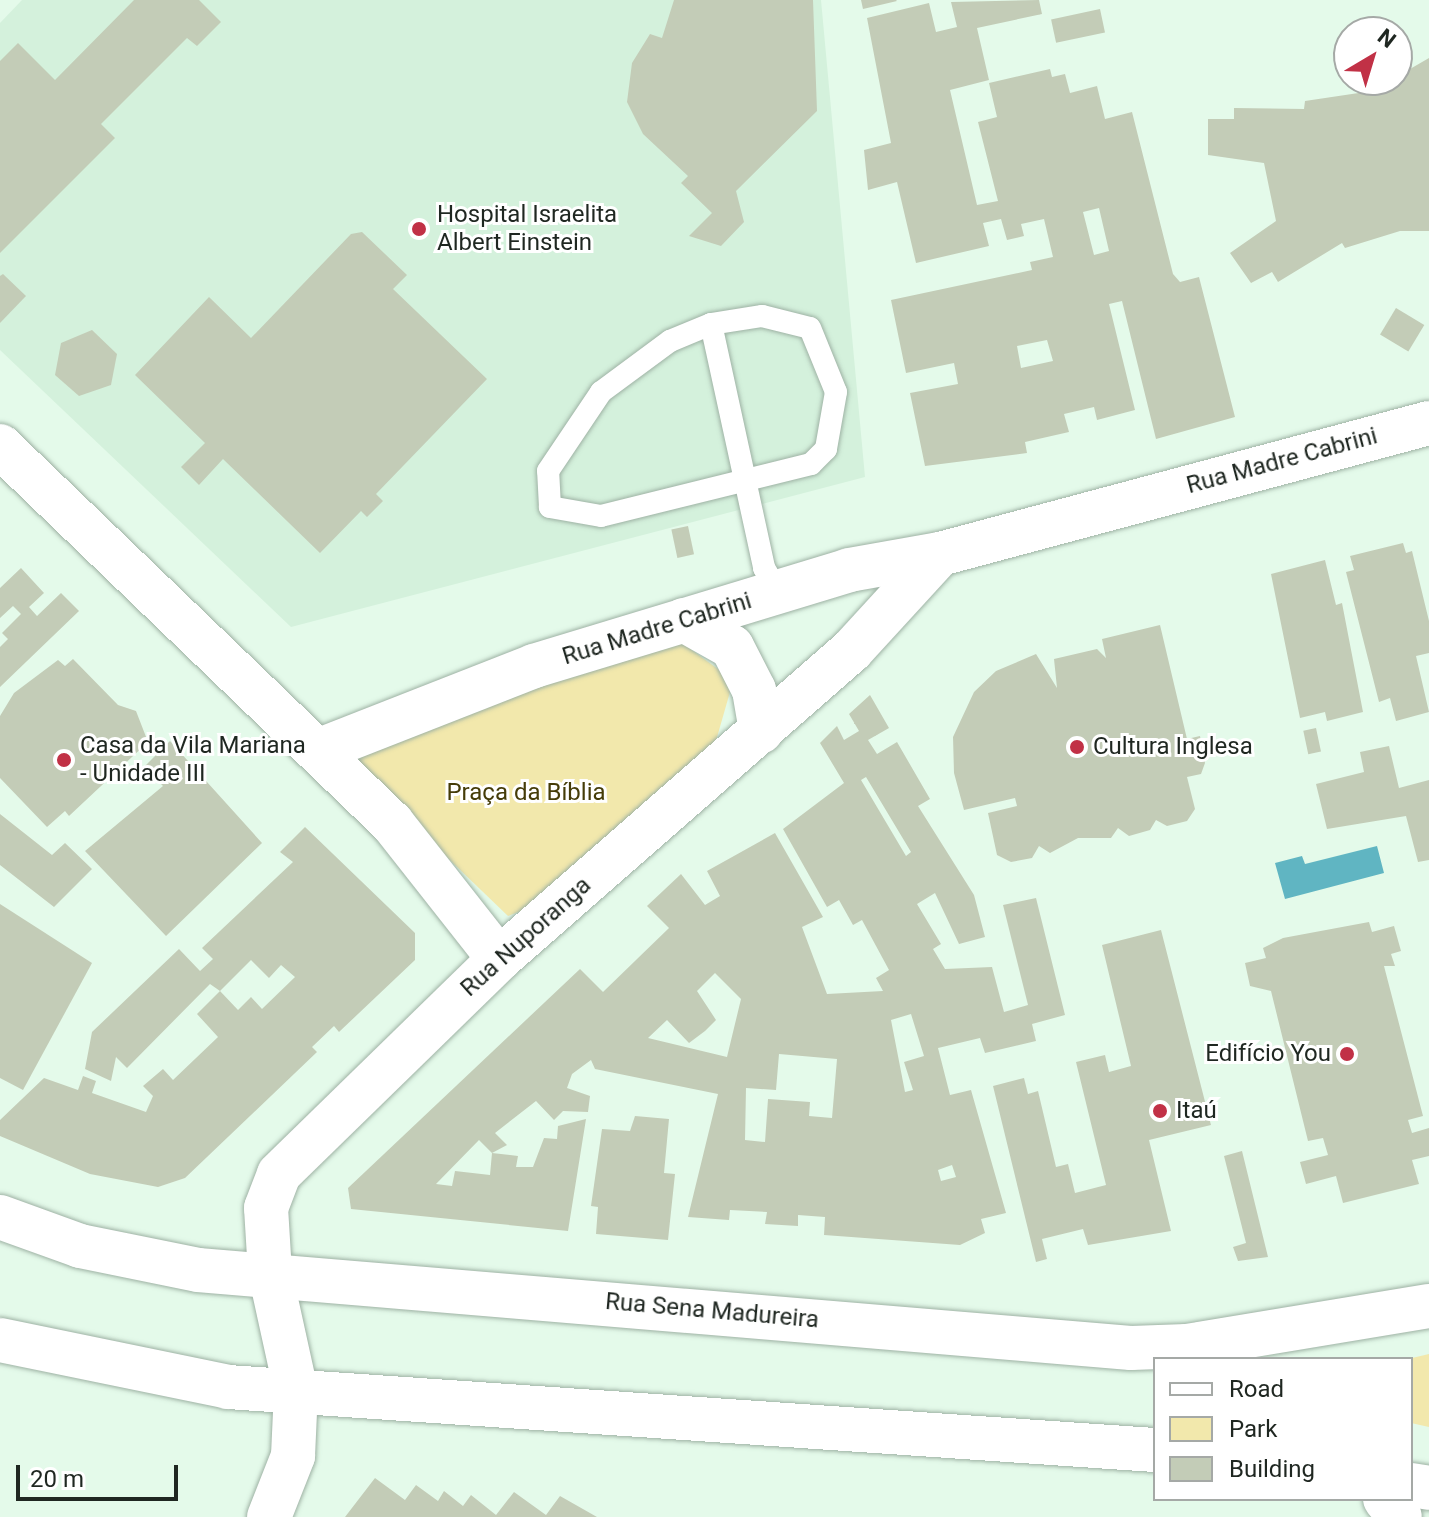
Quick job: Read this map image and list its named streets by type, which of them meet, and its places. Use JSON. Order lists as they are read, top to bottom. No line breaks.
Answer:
{"streets":{"street":["Rua Madre Cabrini","Rua Nuporanga","Rua Sena Madureira"]},"crossings":[["Rua Madre Cabrini","Rua Nuporanga"],["Rua Nuporanga","Rua Sena Madureira"]],"parks":["Praça da Bíblia"],"places":["Hospital Israelita Albert Einstein","Cultura Inglesa","Casa da Vila Mariana - Unidade III","Edifício You","Itaú"],"legend":["Road","Park","Building"],"scale_bar":"20 m","north":"top right"}
